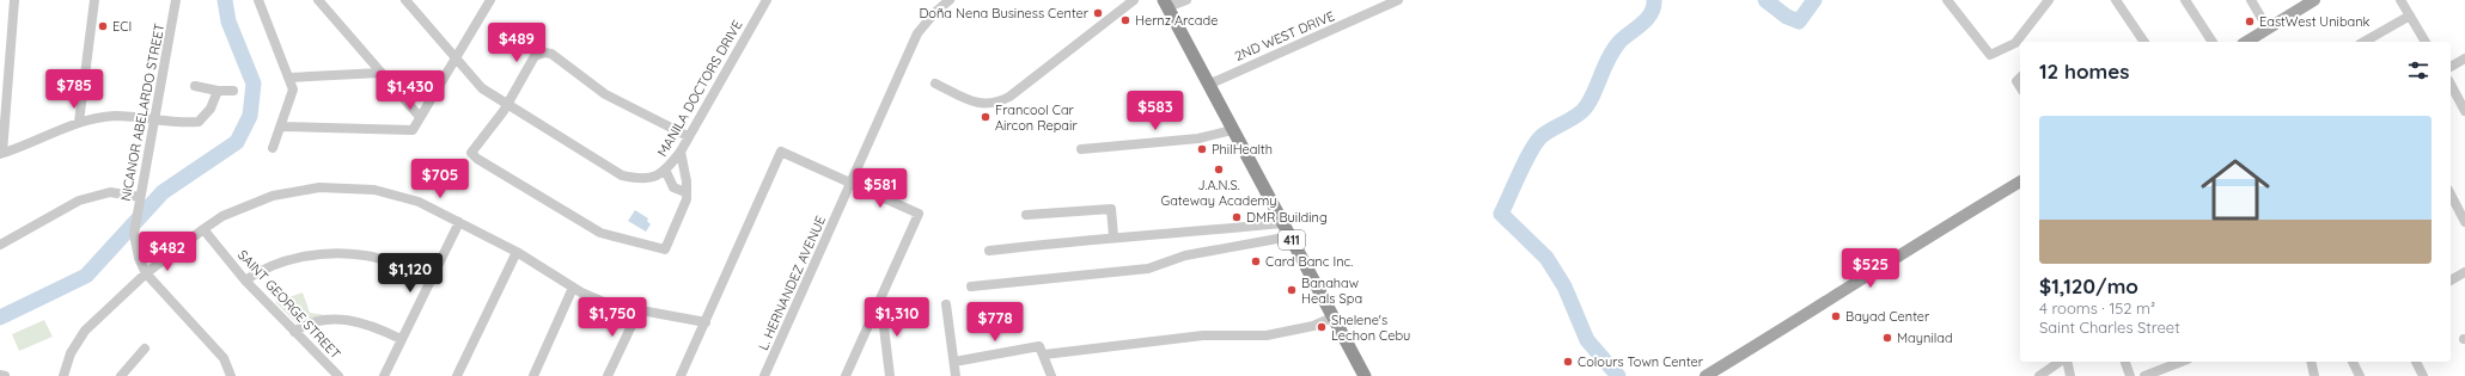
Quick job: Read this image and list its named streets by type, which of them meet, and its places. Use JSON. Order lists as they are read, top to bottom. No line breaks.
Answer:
{"streets":{"highway":["411"],"street":["2ND WEST DRIVE","MANILA DOCTORS DRIVE","NICANOR ABELARDO STREET","L. HERNANDEZ AVENUE","SAINT GEORGE STREET"]},"crossings":[["2ND WEST DRIVE","411"]],"places":["Doña Nena Business Center","Hernz Arcade","EastWest Unibank","ECI","Francool Car Aircon Repair","PhilHealth","J.A.N.S. Gateway Academy","DMR Building","Card Banc Inc.","Banahaw Heals Spa","Bayad Center","Shelene's Lechon Cebu","Maynilad","Colours Town Center"],"page":{"price":["$489","$785","$1,430","$583","$705","$581","$482","$525","$1,120","$1,750","$1,310","$778"],"heading":"12 homes","list":[{"name":"$1,120/mo","note":"4 rooms · 152 m² · Saint Charles Street"}]}}
